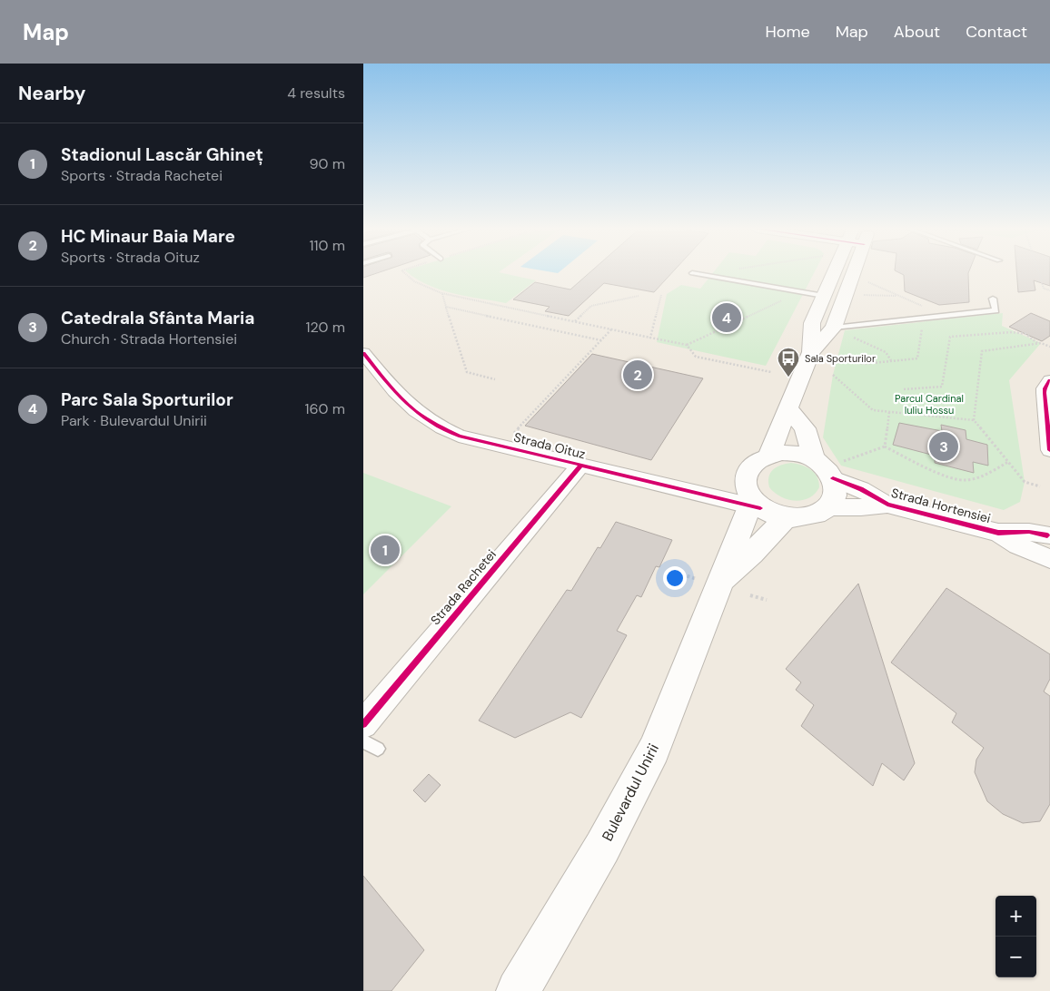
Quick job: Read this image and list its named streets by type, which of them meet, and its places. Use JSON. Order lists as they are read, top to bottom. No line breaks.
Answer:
{"streets":{"main road":["Bulevardul Unirii"],"street":["Strada Oituz","Strada Hortensiei","Strada Rachetei"]},"crossings":[["Strada Oituz","Strada Hortensiei"],["Strada Oituz","Strada Rachetei"],["Strada Oituz","Bulevardul Unirii"],["Strada Hortensiei","Bulevardul Unirii"]],"parks":["Parcul Cardinal Iuliu Hossu"],"places":{"bus stop":["Sala Sporturilor"]},"page":{"header":"Map","nav":["Home","Map","About","Contact"],"heading":["Nearby","4 results"],"list":[{"mark":"1","name":"Stadionul Lascăr Ghineț","note":"Sports · Strada Rachetei","value":"90 m"},{"mark":"2","name":"HC Minaur Baia Mare","note":"Sports · Strada Oituz","value":"110 m"},{"mark":"3","name":"Catedrala Sfânta Maria","note":"Church · Strada Hortensiei","value":"120 m"},{"mark":"4","name":"Parc Sala Sporturilor","note":"Park · Bulevardul Unirii","value":"160 m"}],"pins":["4","2","3","1"],"map_buttons":["+","−"]}}
